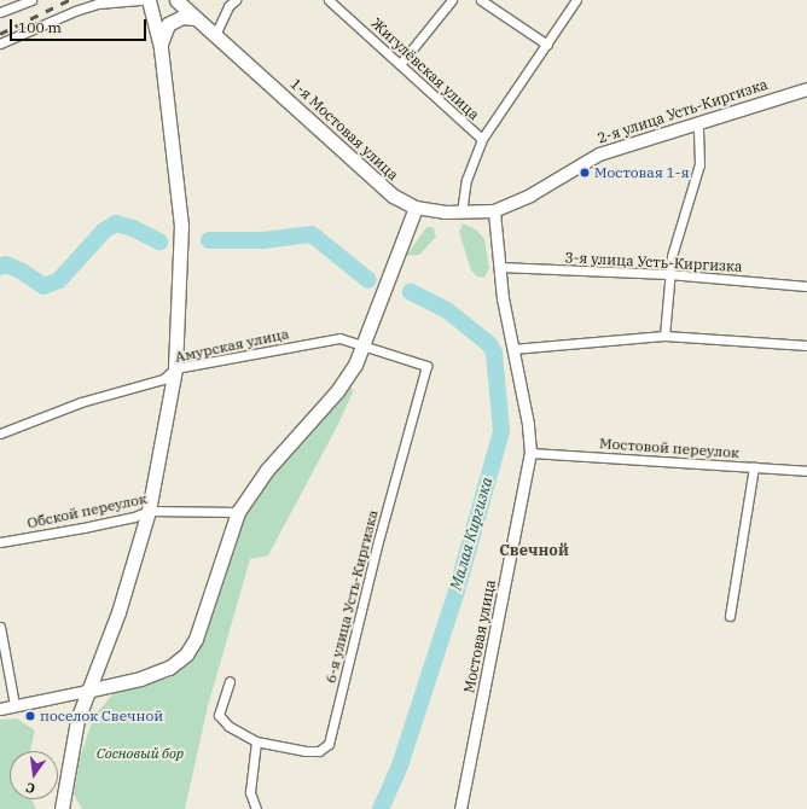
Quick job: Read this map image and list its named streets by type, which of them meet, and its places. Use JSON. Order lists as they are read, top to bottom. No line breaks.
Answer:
{"streets":{"main road":["2-я улица Усть-Киргизка","1-я Мостовая улица"],"street":["Жигулёвская улица","3-я улица Усть-Киргизка","Амурская улица","Мостовой переулок","Обской переулок","6-я улица Усть-Киргизка","Мостовая улица"]},"crossings":[["2-я улица Усть-Киргизка","1-я Мостовая улица"],["2-я улица Усть-Киргизка","Мостовая улица"],["1-я Мостовая улица","Мостовая улица"],["3-я улица Усть-Киргизка","Мостовая улица"],["Амурская улица","6-я улица Усть-Киргизка"],["Мостовой переулок","Мостовая улица"]],"districts":["Свечной"],"water":["Малая Киргизка"],"parks":["Сосновый бор"],"places":["Мостовая 1-я","поселок Свечной"],"scale_bar":"100 m","north":"bottom"}
